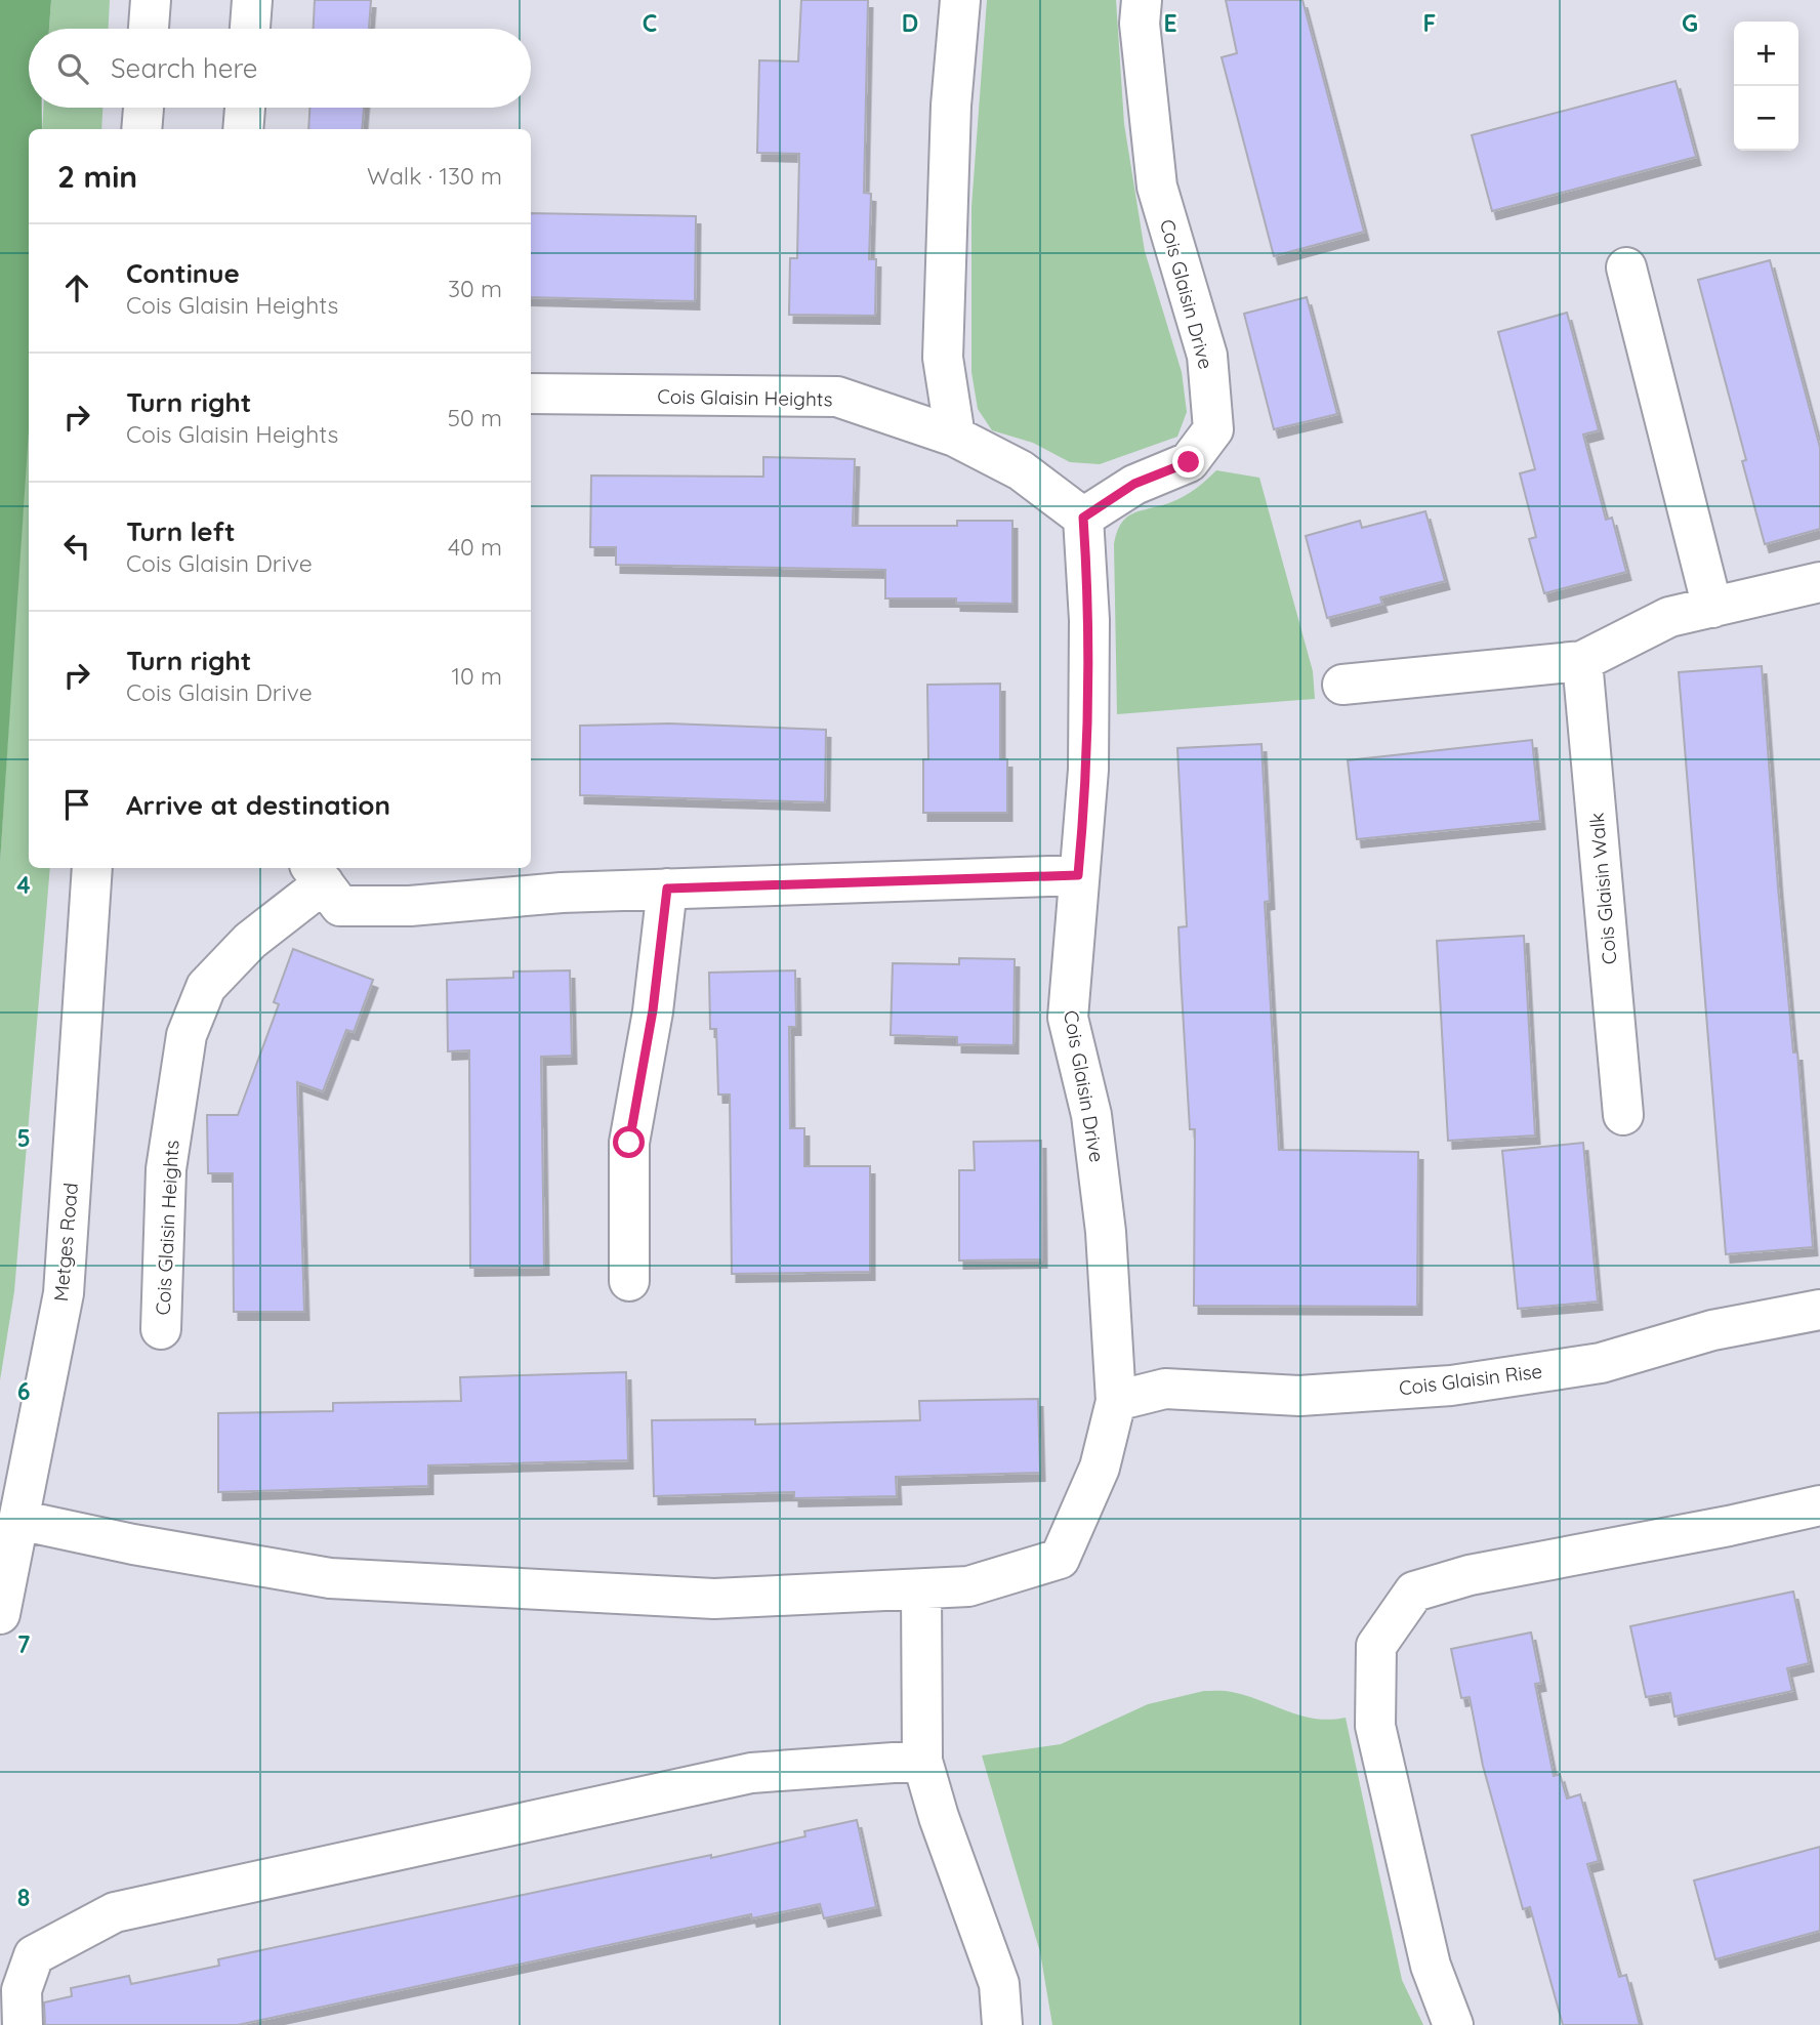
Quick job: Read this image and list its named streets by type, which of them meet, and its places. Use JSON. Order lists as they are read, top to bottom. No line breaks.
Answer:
{"streets":{"street":["Cois Glaisin Drive","Cois Glaisin Heights","Cois Glaisin Walk","Metges Road","Cois Glaisin Rise"]},"crossings":[["Cois Glaisin Drive","Cois Glaisin Heights"],["Cois Glaisin Drive","Cois Glaisin Rise"]],"page":{"map_buttons":["+","−"],"search":"Search here","heading":["2 min","Walk · 130 m"],"list":[["Continue","Cois Glaisin Heights","30 m"],["Turn right","Cois Glaisin Heights","50 m"],["Turn left","Cois Glaisin Drive","40 m"],["Turn right","Cois Glaisin Drive","10 m"],"Arrive at destination"]},"grid":{"columns":["C","D","E","F","G"],"rows":["4","5","6","7","8"]}}
